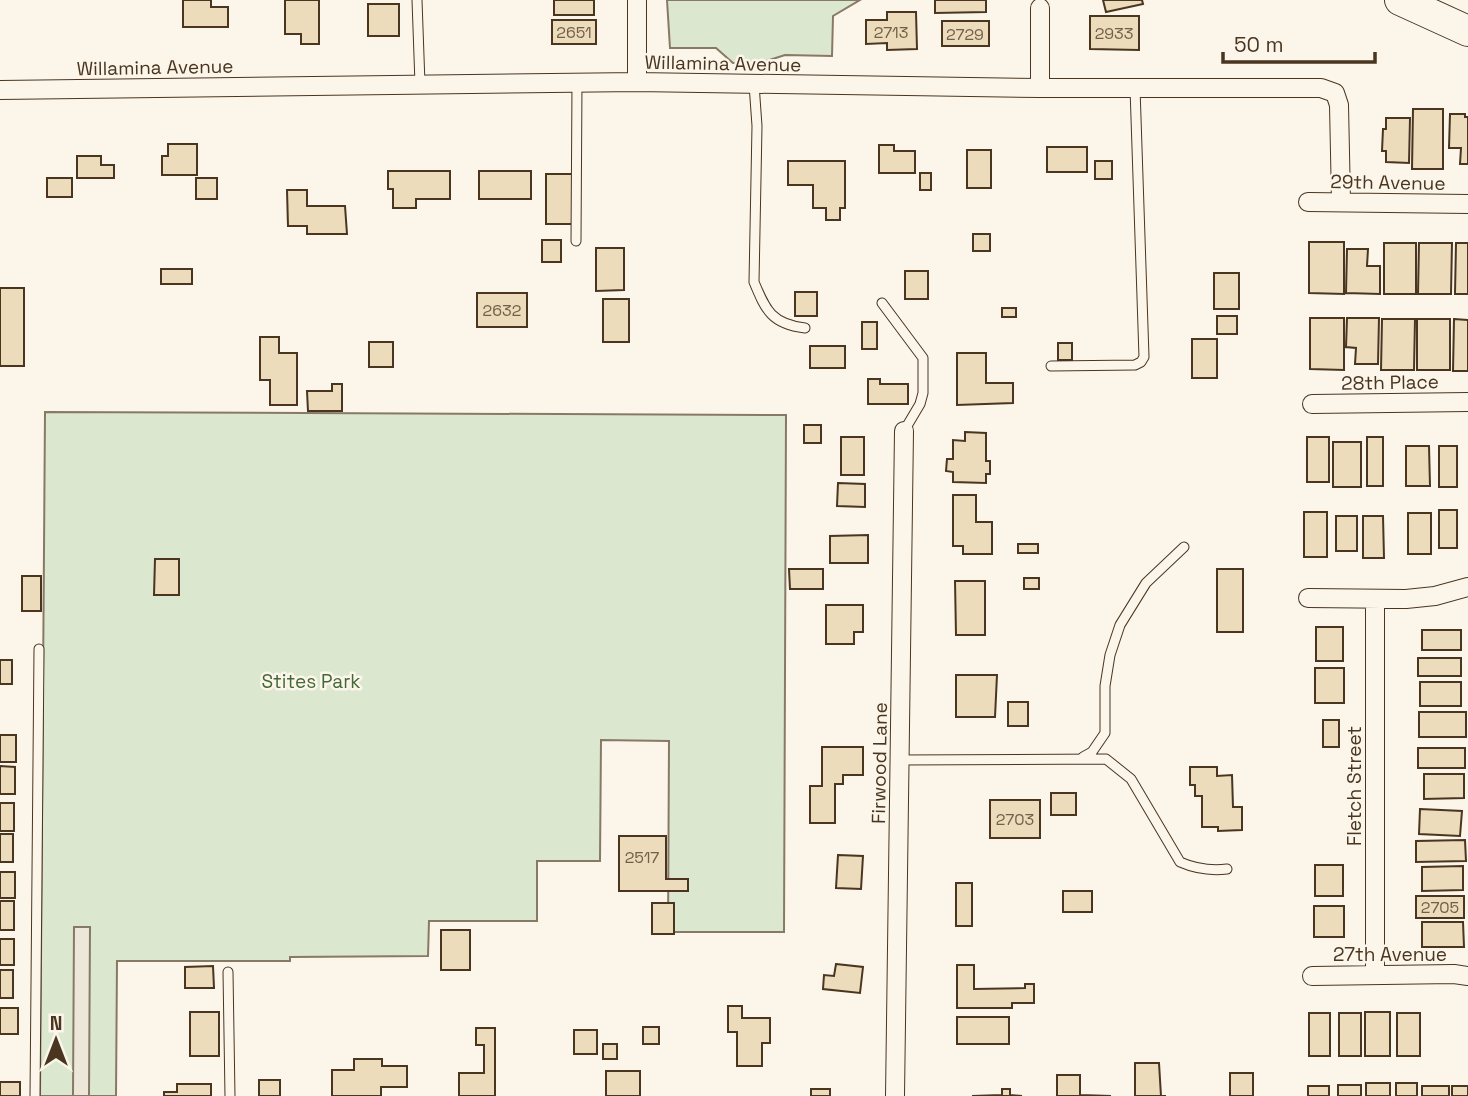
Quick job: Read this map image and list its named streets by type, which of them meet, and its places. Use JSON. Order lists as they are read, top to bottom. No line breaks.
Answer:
{"streets":{"street":["Willamina Avenue","29th Avenue","28th Place","Firwood Lane","Fletch Street","27th Avenue"]},"crossings":[["Willamina Avenue","29th Avenue"],["Fletch Street","27th Avenue"]],"parks":["Stites Park"],"house_numbers":["2651","2713","2933","2729","2632","2703","2517","2705"],"scale_bar":"50 m","north":"top"}
